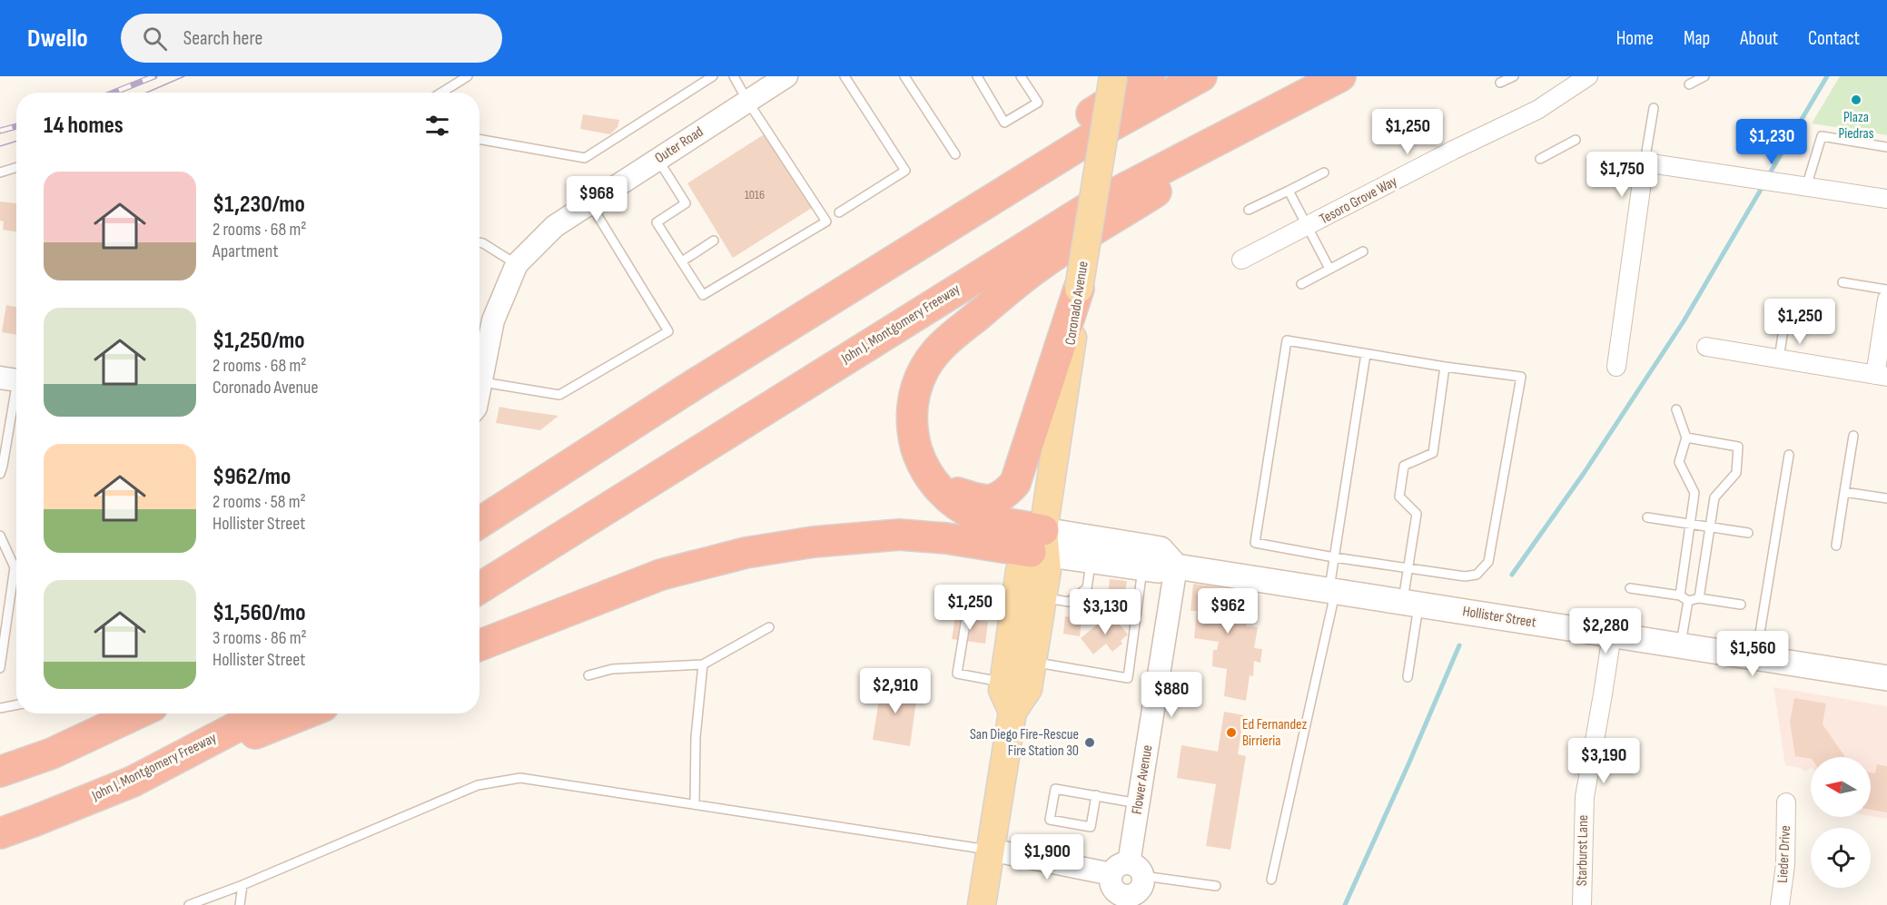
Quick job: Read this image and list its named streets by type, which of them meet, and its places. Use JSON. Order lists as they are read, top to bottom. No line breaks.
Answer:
{"streets":{"highway":["John J. Montgomery Freeway"],"main road":["Coronado Avenue","Hollister Street"],"street":["Outer Road","Tesoro Grove Way","Flower Avenue","Starburst Lane","Lieder Drive"]},"crossings":[["Coronado Avenue","Hollister Street"],["Hollister Street","Flower Avenue"],["Hollister Street","Starburst Lane"]],"places":["Plaza Piedras","Ed Fernandez Birrieria","San Diego Fire-Rescue Fire Station 30"],"house_numbers":["1016"],"north":"left","page":{"header":"Dwello","search":"Search here","nav":["Home","Map","About","Contact"],"heading":"14 homes","price":["$1,250","$1,230","$1,750","$968","$1,250","$1,250","$962","$3,130","$2,280","$1,560","$2,910","$880","$3,190","$1,900"],"list":[{"name":"$1,230/mo","note":"2 rooms · 68 m² · Apartment"},{"name":"$1,250/mo","note":"2 rooms · 68 m² · Coronado Avenue"},{"name":"$962/mo","note":"2 rooms · 58 m² · Hollister Street"},{"name":"$1,560/mo","note":"3 rooms · 86 m² · Hollister Street"}]}}
